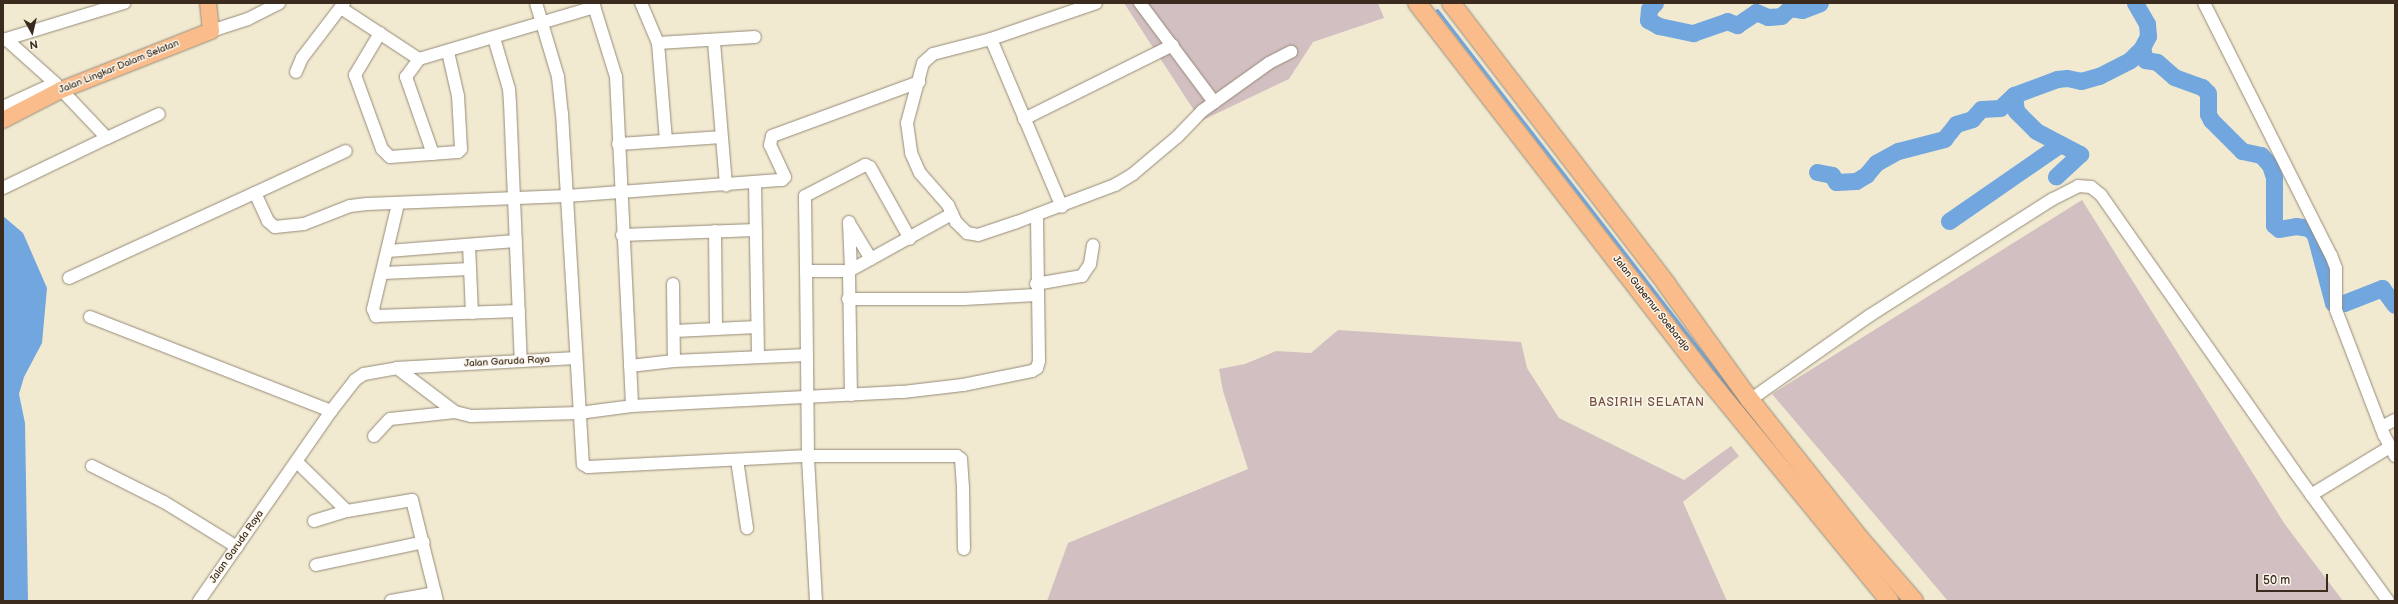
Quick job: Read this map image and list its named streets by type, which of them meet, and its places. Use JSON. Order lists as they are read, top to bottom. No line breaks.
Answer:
{"streets":{"highway":["Jalan Gubernur Soebardjo"],"main road":["Jalan Lingkar Dalam Selatan"],"street":["Jalan Garuda Raya"]},"districts":["BASIRIH SELATAN"],"scale_bar":"50 m","north":"bottom"}
